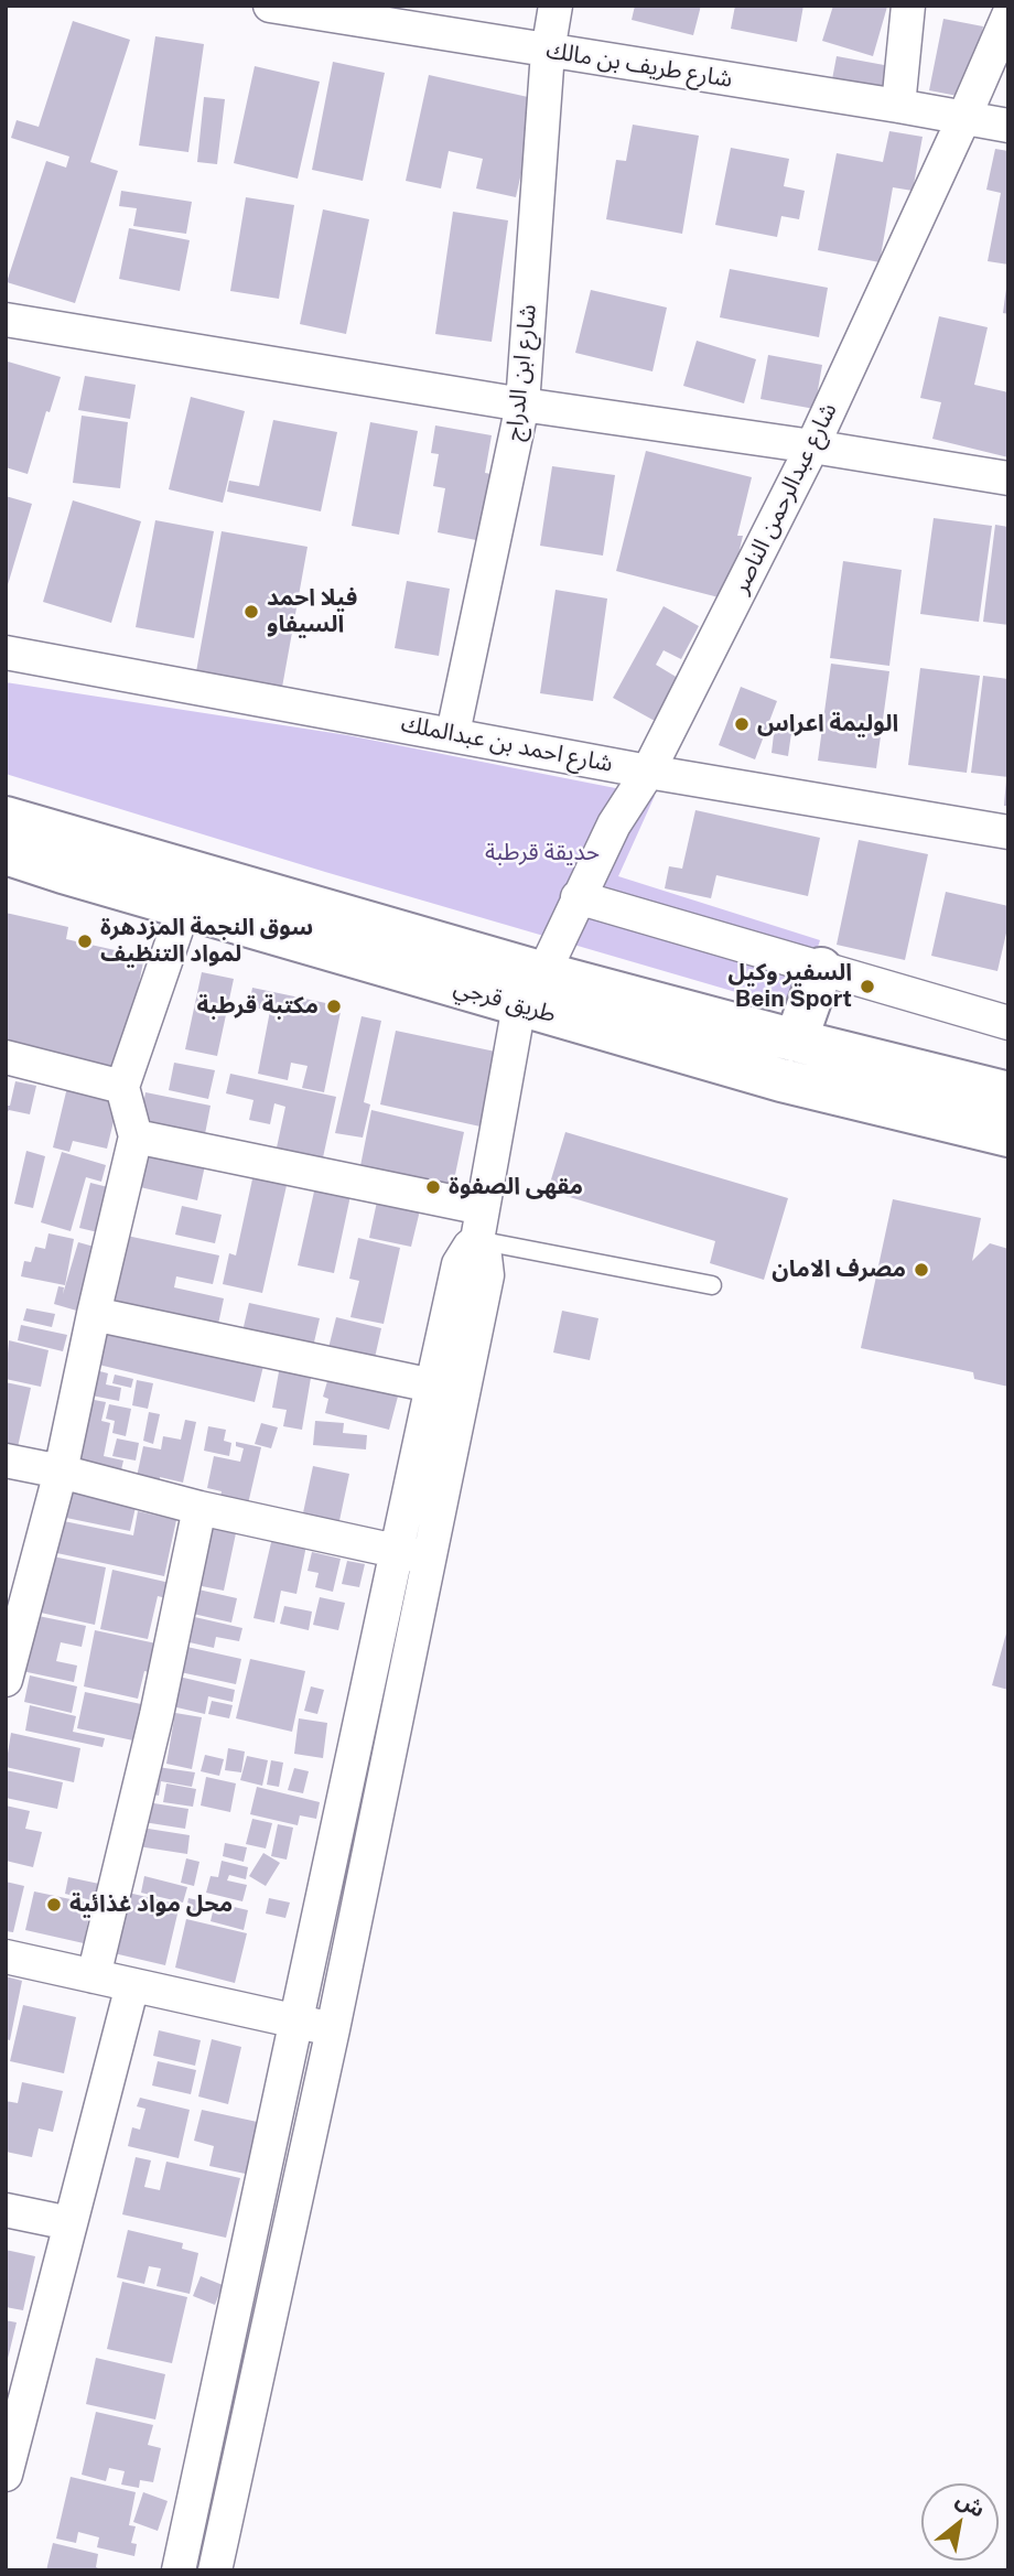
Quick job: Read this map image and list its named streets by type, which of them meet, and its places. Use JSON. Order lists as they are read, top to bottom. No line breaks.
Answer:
{"streets":{"highway":["طريق قرجي"],"street":["شارع طريف بن مالك","شارع ابن الدراج","شارع عبدالرحمن الناصر","شارع احمد بن عبدالملك"]},"crossings":[["شارع طريف بن مالك","شارع ابن الدراج"],["شارع طريف بن مالك","شارع عبدالرحمن الناصر"],["شارع ابن الدراج","شارع احمد بن عبدالملك"],["شارع عبدالرحمن الناصر","شارع احمد بن عبدالملك"],["شارع عبدالرحمن الناصر","طريق قرجي"]],"parks":["حديقة قرطبة"],"places":["فيلا احمد السيفاو","الوليمة اعراس","سوق النجمة المزدهرة لمواد التنظيف","السفير وكيل Bein Sport","مكتبة قرطبة","مقهى الصفوة","مصرف الامان","محل مواد غذائية"],"north":"top right"}
